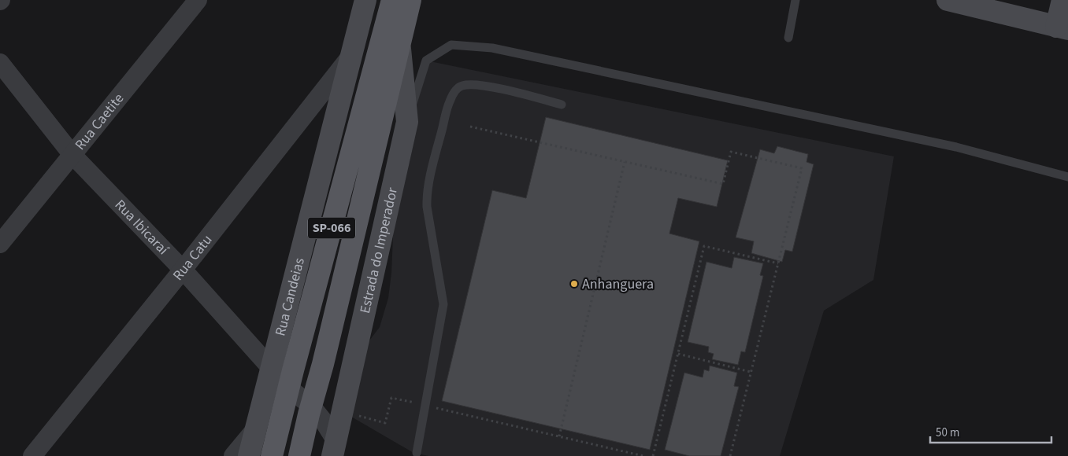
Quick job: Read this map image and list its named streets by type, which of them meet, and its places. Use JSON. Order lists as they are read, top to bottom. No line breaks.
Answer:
{"streets":{"main road":["SP-066","Estrada do Imperador","Rua Candeias"],"street":["Rua Caetite","Rua Ibicaraí","Rua Catu"]},"crossings":[["Rua Caetite","Rua Ibicaraí"],["Rua Ibicaraí","SP-066"],["Rua Ibicaraí","Estrada do Imperador"],["Rua Ibicaraí","Rua Catu"],["Rua Ibicaraí","Rua Candeias"],["SP-066","Estrada do Imperador"],["Rua Catu","Rua Candeias"]],"places":["Anhanguera"],"scale_bar":"50 m"}
